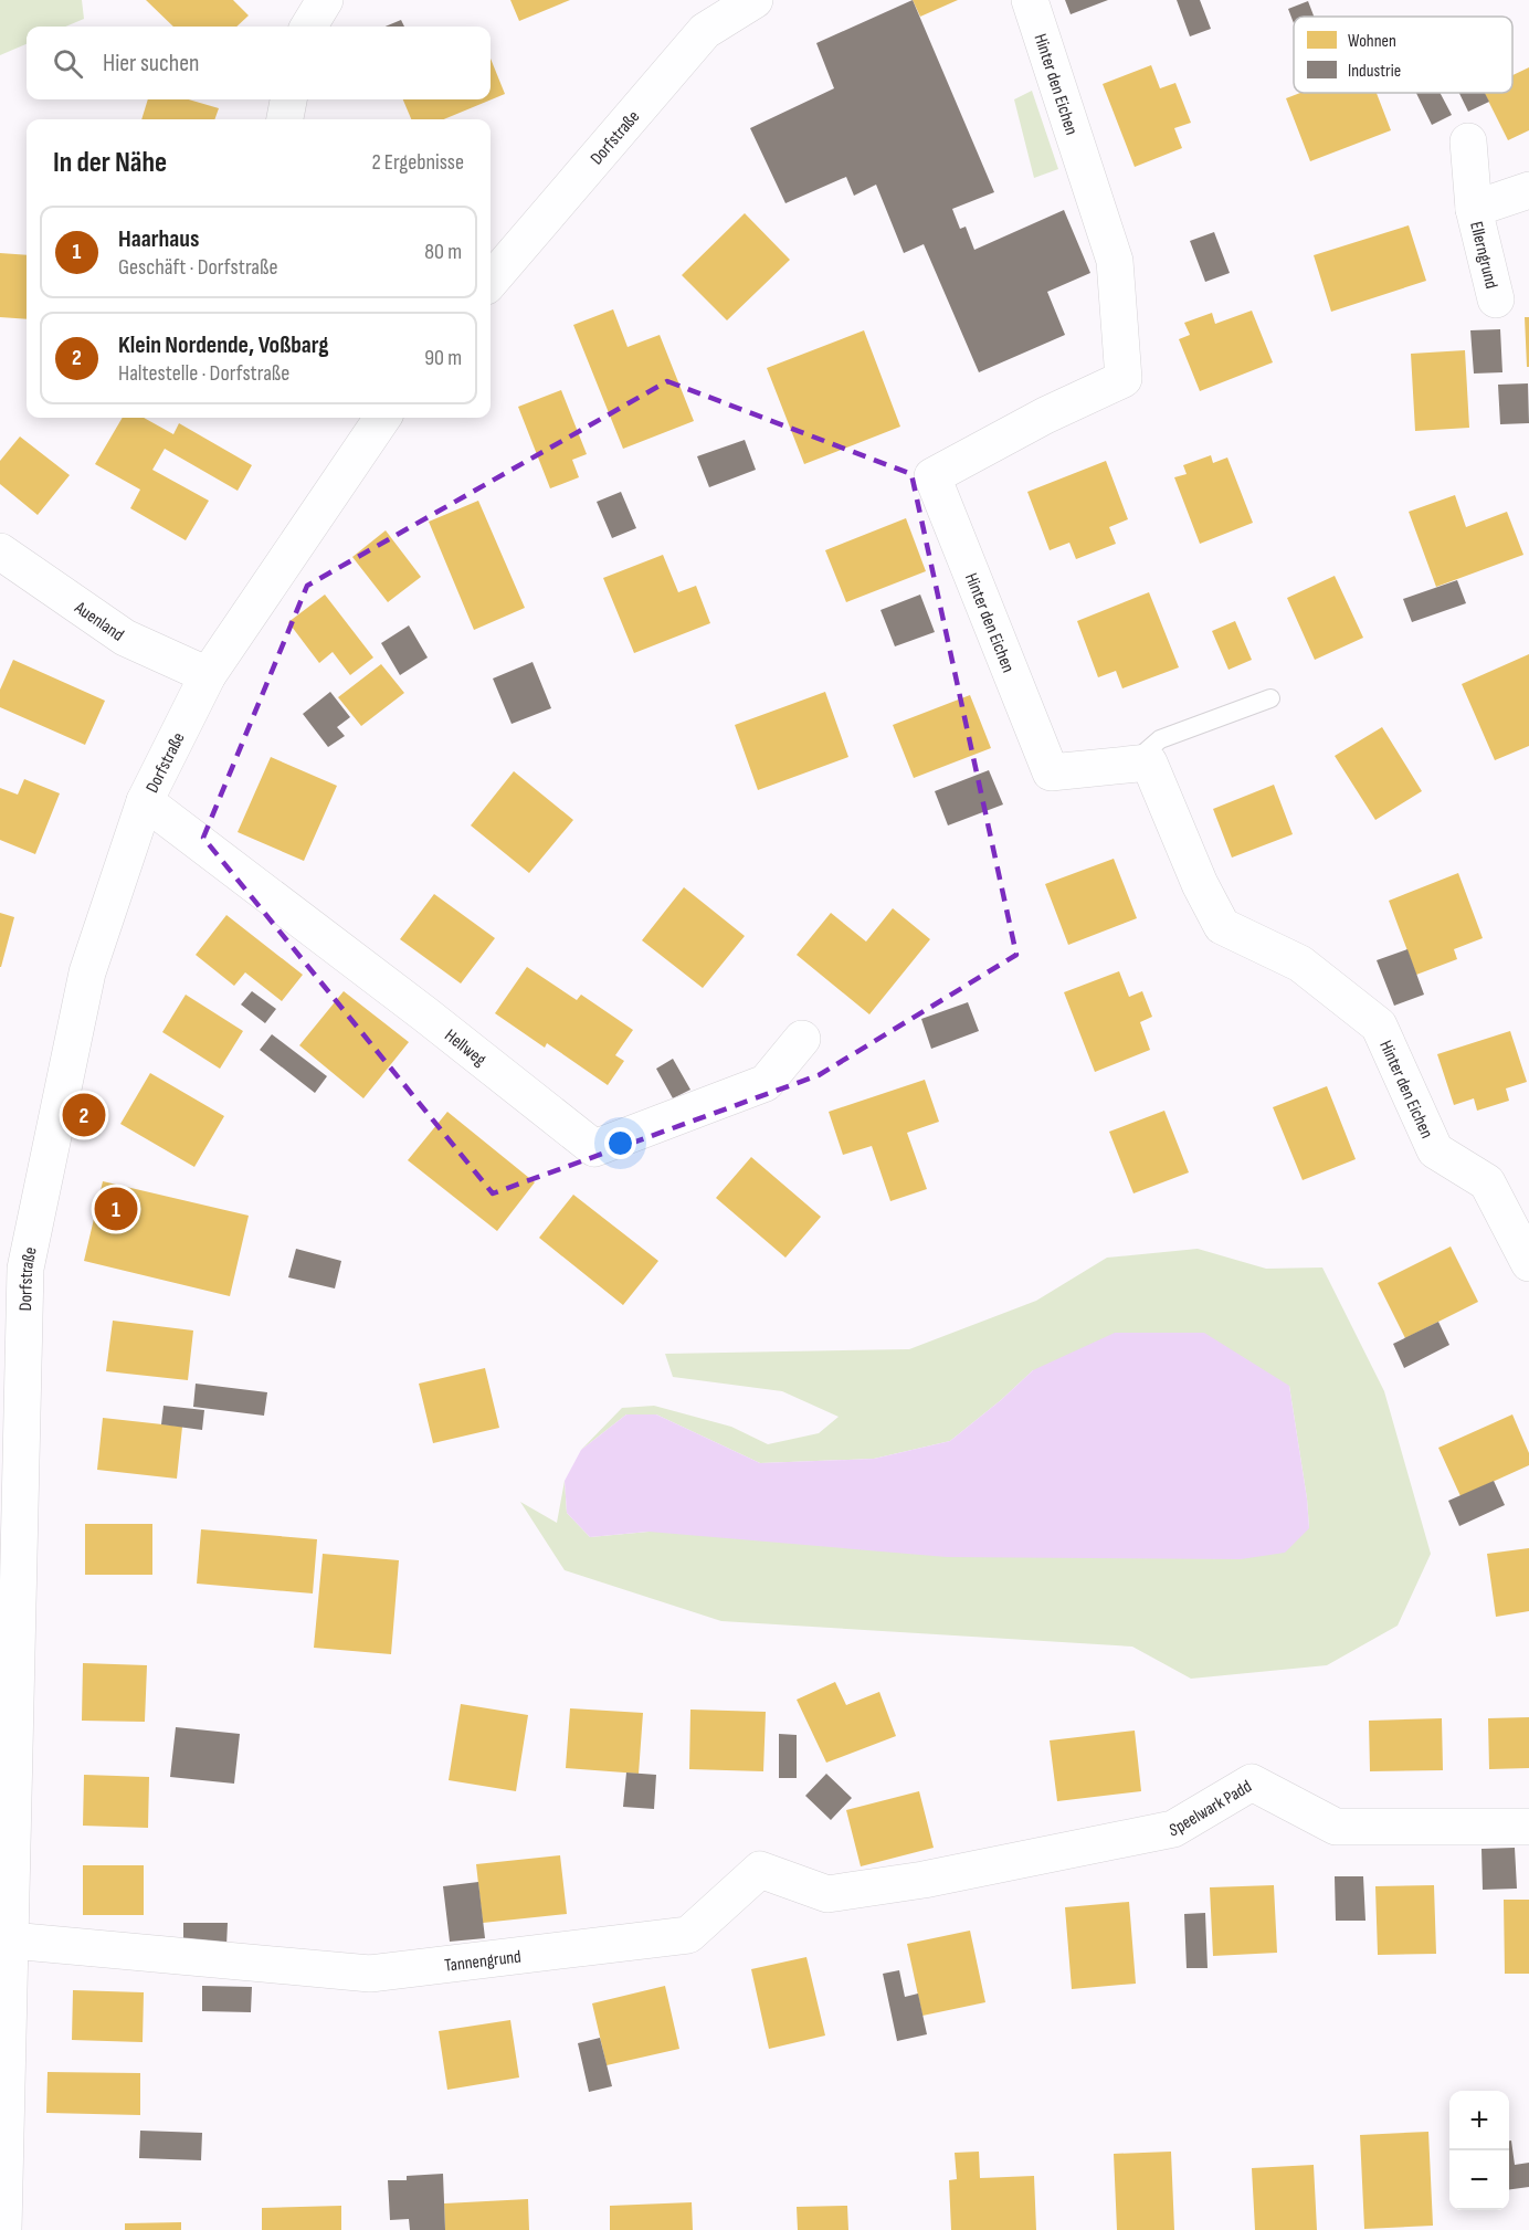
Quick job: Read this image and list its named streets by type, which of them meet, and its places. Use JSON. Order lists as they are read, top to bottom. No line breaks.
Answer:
{"streets":{"street":["Hinter den Eichen","Dorfstraße","Ellerngrund","Auenland","Hellweg","Speelwark Padd","Tannengrund"]},"crossings":[["Dorfstraße","Auenland"],["Dorfstraße","Hellweg"],["Dorfstraße","Tannengrund"],["Speelwark Padd","Tannengrund"]],"legend":["Wohnen","Industrie"],"page":{"search":"Hier suchen","heading":["In der Nähe","2 Ergebnisse"],"list":[{"mark":"1","name":"Haarhaus","note":"Geschäft · Dorfstraße","value":"80 m"},{"mark":"2","name":"Klein Nordende, Voßbarg","note":"Haltestelle · Dorfstraße","value":"90 m"}],"pins":["2","1"],"map_buttons":["+","−"]}}
